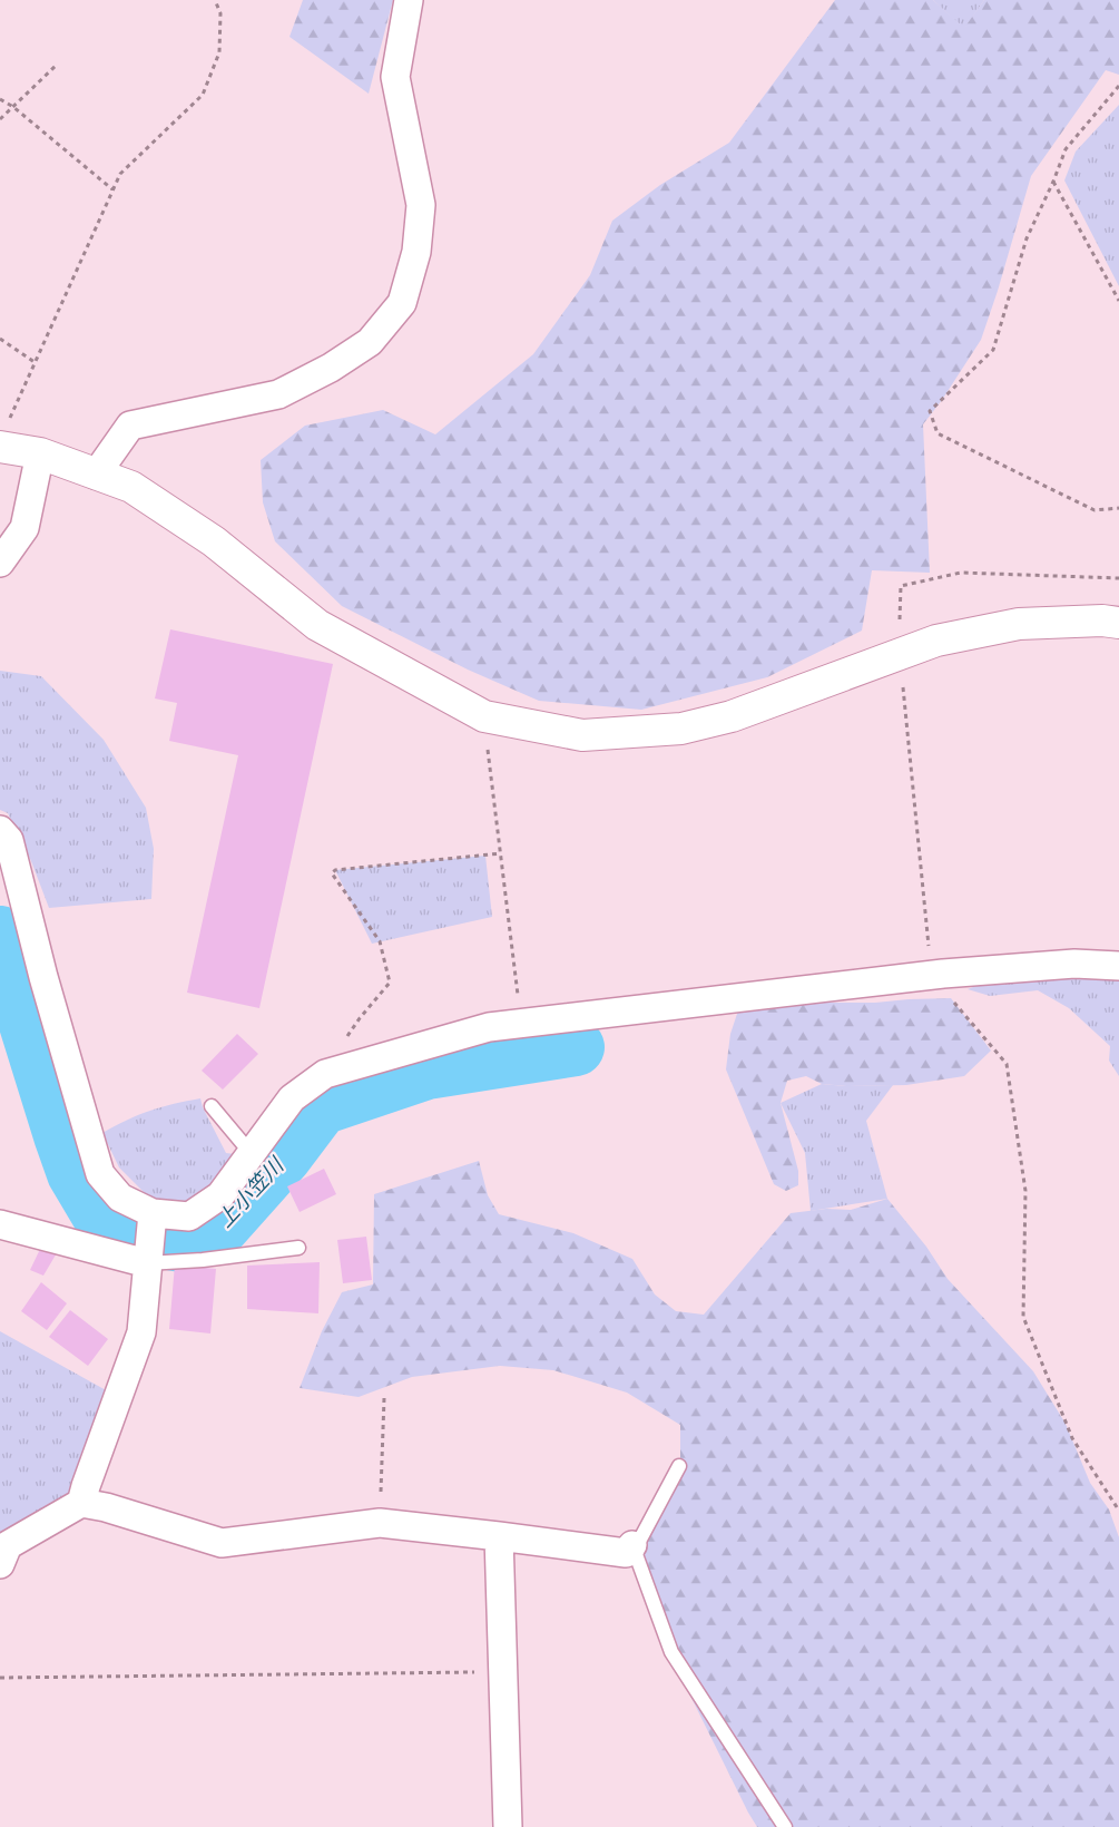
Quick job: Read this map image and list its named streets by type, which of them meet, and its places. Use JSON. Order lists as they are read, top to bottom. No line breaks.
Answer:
{"water":["上小笠川"]}
